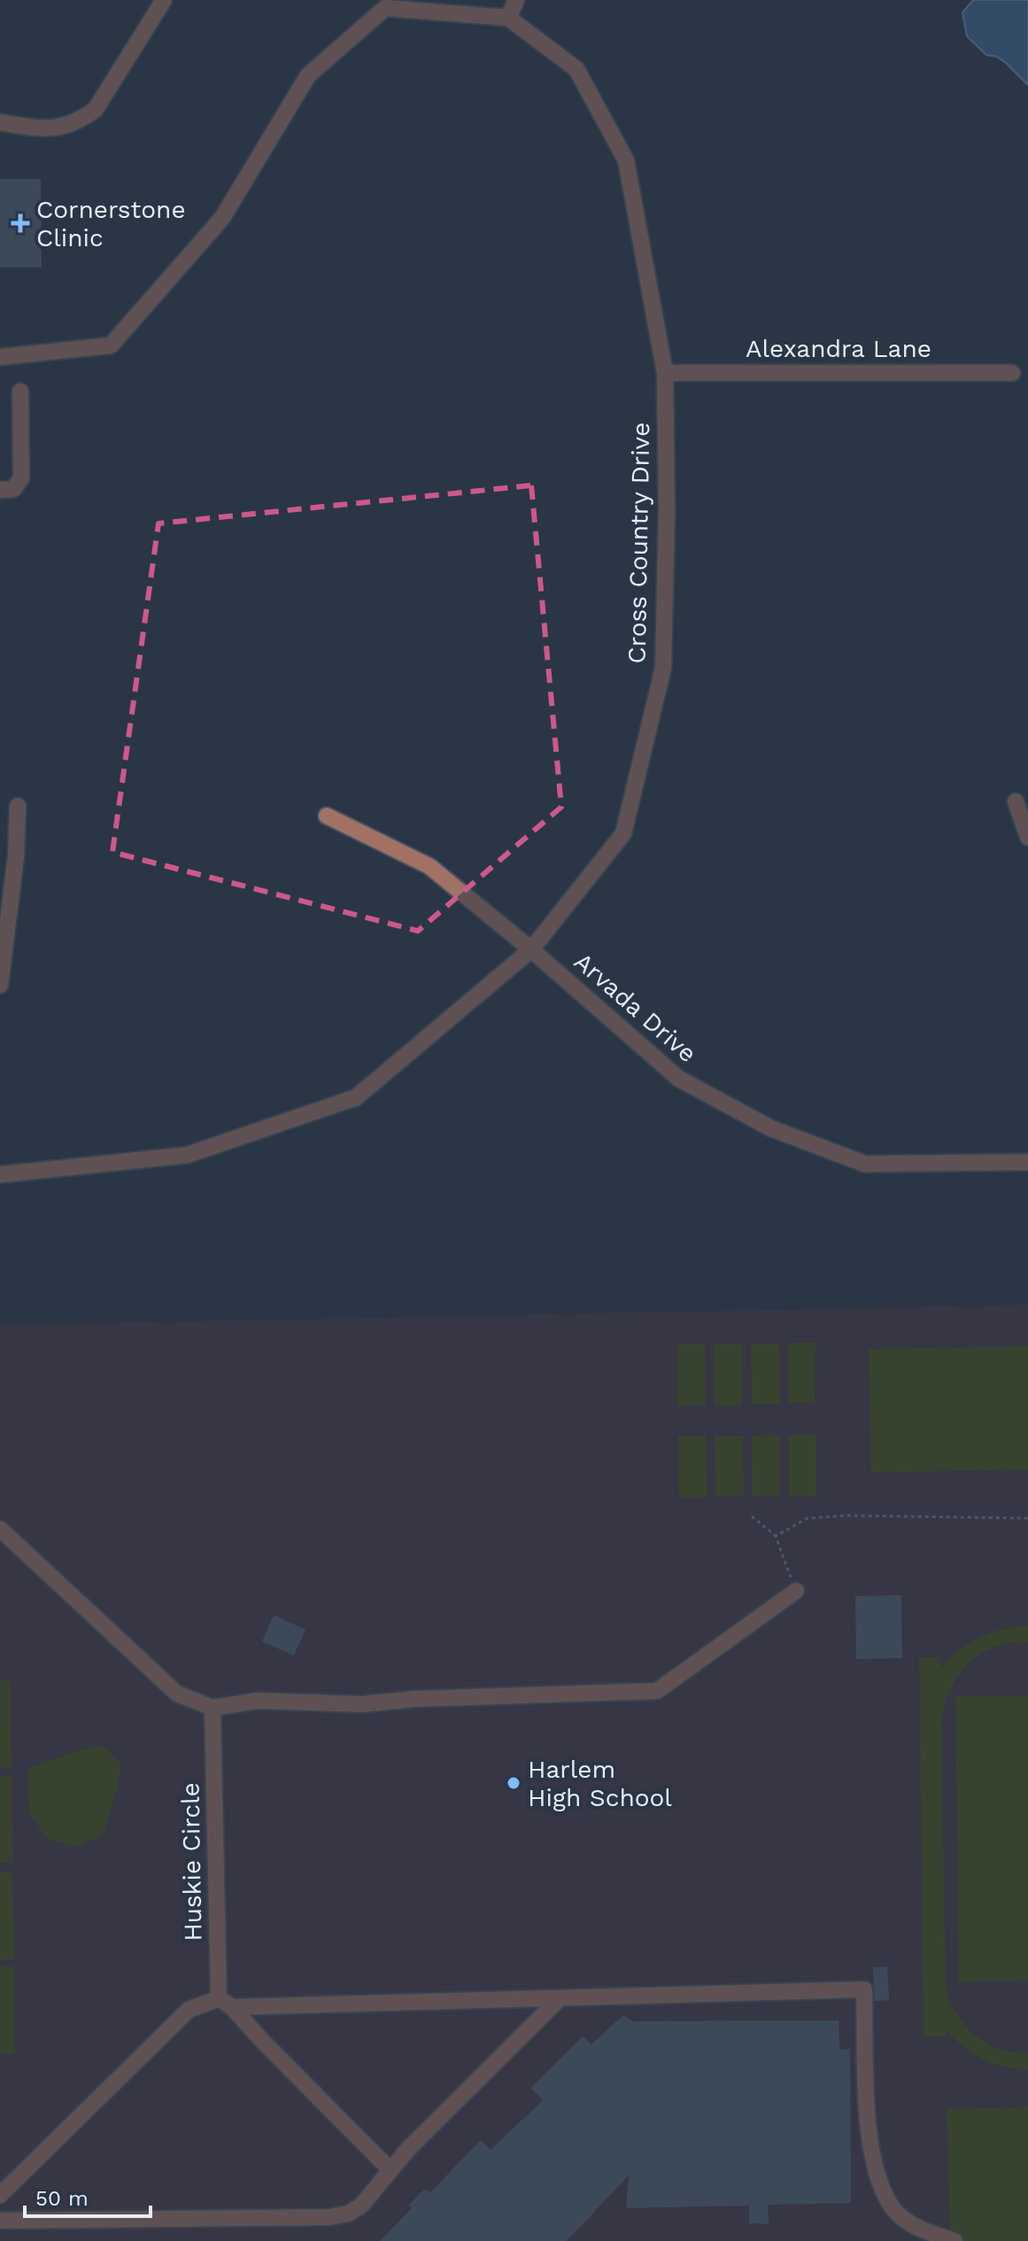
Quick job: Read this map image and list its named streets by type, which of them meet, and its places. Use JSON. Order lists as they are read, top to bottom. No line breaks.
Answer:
{"streets":{"street":["Alexandra Lane","Cross Country Drive","Arvada Drive","Huskie Circle"]},"crossings":[["Alexandra Lane","Cross Country Drive"],["Cross Country Drive","Arvada Drive"]],"places":{"health":["Cornerstone Clinic"],"other":["Harlem High School"]},"scale_bar":"50 m"}
